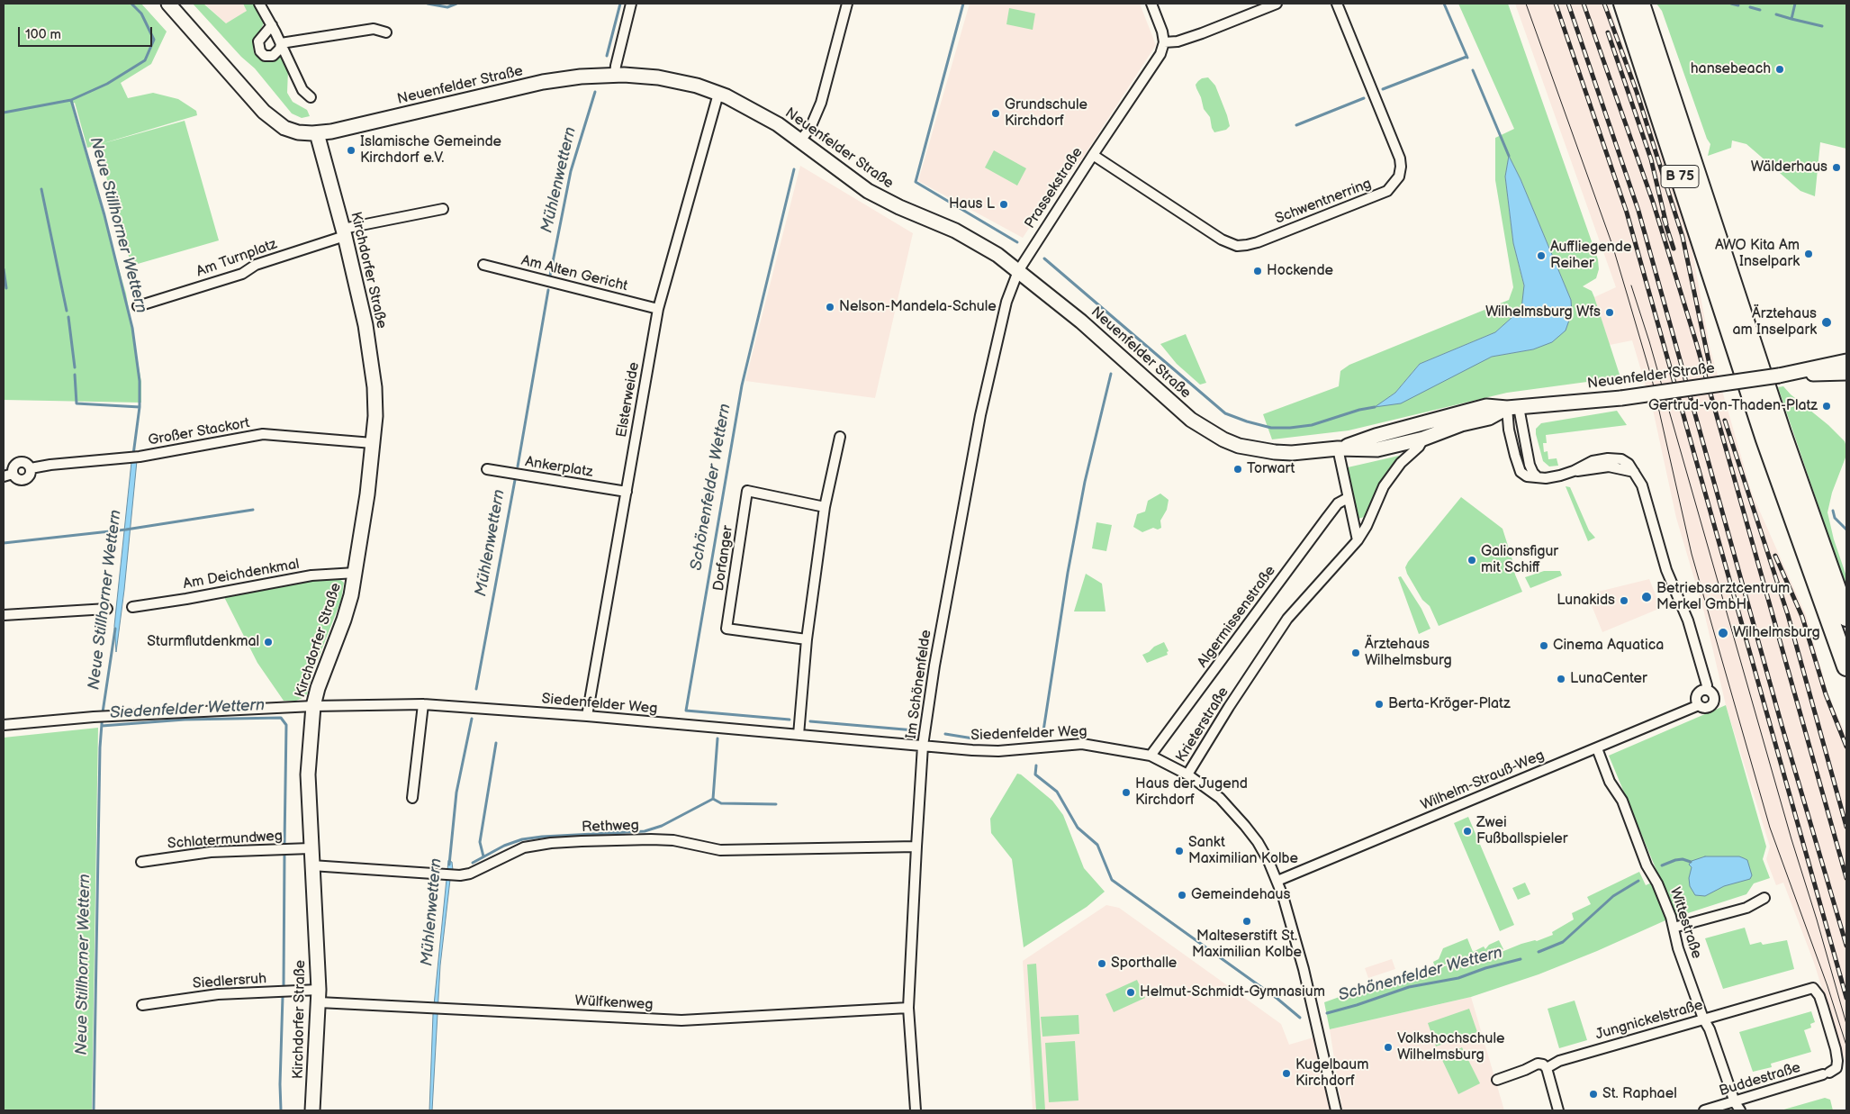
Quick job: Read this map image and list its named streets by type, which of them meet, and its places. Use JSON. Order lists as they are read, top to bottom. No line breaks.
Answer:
{"streets":{"highway":["B 75"],"main road":["Neuenfelder Straße","Kirchdorfer Straße"],"street":["Prassekstraße","Schwentnerring","Am Turnplatz","Am Alten Gericht","Elsterweide","Großer Stackort","Ankerplatz","Dorfanger","Am Deichdenkmal","Algermissenstraße","Im Schönenfelde","Siedenfelder Weg","Krieterstraße","Wilhelm-Strauß-Weg","Rethweg","Schlatermundweg","Wittestraße","Siedlersruh","Wülfkenweg","Jungnickelstraße","Buddestraße"]},"crossings":[["Neuenfelder Straße","Prassekstraße"],["Neuenfelder Straße","Kirchdorfer Straße"],["Neuenfelder Straße","Elsterweide"],["Neuenfelder Straße","Im Schönenfelde"],["Neuenfelder Straße","Krieterstraße"],["Neuenfelder Straße","Wilhelm-Strauß-Weg"],["Prassekstraße","Schwentnerring"],["Prassekstraße","Im Schönenfelde"],["Am Turnplatz","Kirchdorfer Straße"],["Kirchdorfer Straße","Großer Stackort"],["Kirchdorfer Straße","Am Deichdenkmal"],["Kirchdorfer Straße","Siedenfelder Weg"],["Kirchdorfer Straße","Rethweg"],["Kirchdorfer Straße","Schlatermundweg"],["Kirchdorfer Straße","Siedlersruh"],["Kirchdorfer Straße","Wülfkenweg"],["Am Alten Gericht","Elsterweide"],["Elsterweide","Ankerplatz"],["Elsterweide","Siedenfelder Weg"],["Algermissenstraße","Siedenfelder Weg"],["Im Schönenfelde","Siedenfelder Weg"],["Im Schönenfelde","Rethweg"],["Im Schönenfelde","Wülfkenweg"],["Siedenfelder Weg","Krieterstraße"],["Krieterstraße","Wilhelm-Strauß-Weg"],["Wilhelm-Strauß-Weg","Wittestraße"],["Wittestraße","Jungnickelstraße"],["Wittestraße","Buddestraße"],["Siedlersruh","Wülfkenweg"],["Jungnickelstraße","Buddestraße"]],"water":["Mühlenwettern","Neue Stillhorner Wettern","Schönenfelder Wettern","Siedenfelder Wettern"],"places":["hansebeach","Grundschule Kirchdorf","Islamische Gemeinde Kirchdorf e.V.","Wälderhaus","Haus L","AWO Kita Am Inselpark","Auffliegende Reiher","Hockende","Nelson-Mandela-Schule","Wilhelmsburg Wfs","Ärztehaus am Inselpark","Gertrud-von-Thaden-Platz","Torwart","Galionsfigur mit Schiff","Betriebsarztcentrum Merkel GmbH","Lunakids","Wilhelmsburg","Sturmflutdenkmal","Cinema Aquatica","Ärztehaus Wilhelmsburg","LunaCenter","Berta-Kröger-Platz","Haus der Jugend Kirchdorf","Zwei Fußballspieler","Sankt Maximilian Kolbe","Gemeindehaus","Malteserstift St. Maximilian Kolbe","Sporthalle","Helmut-Schmidt-Gymnasium","Volkshochschule Wilhelmsburg","Kugelbaum Kirchdorf","St. Raphael"],"scale_bar":"100 m"}
